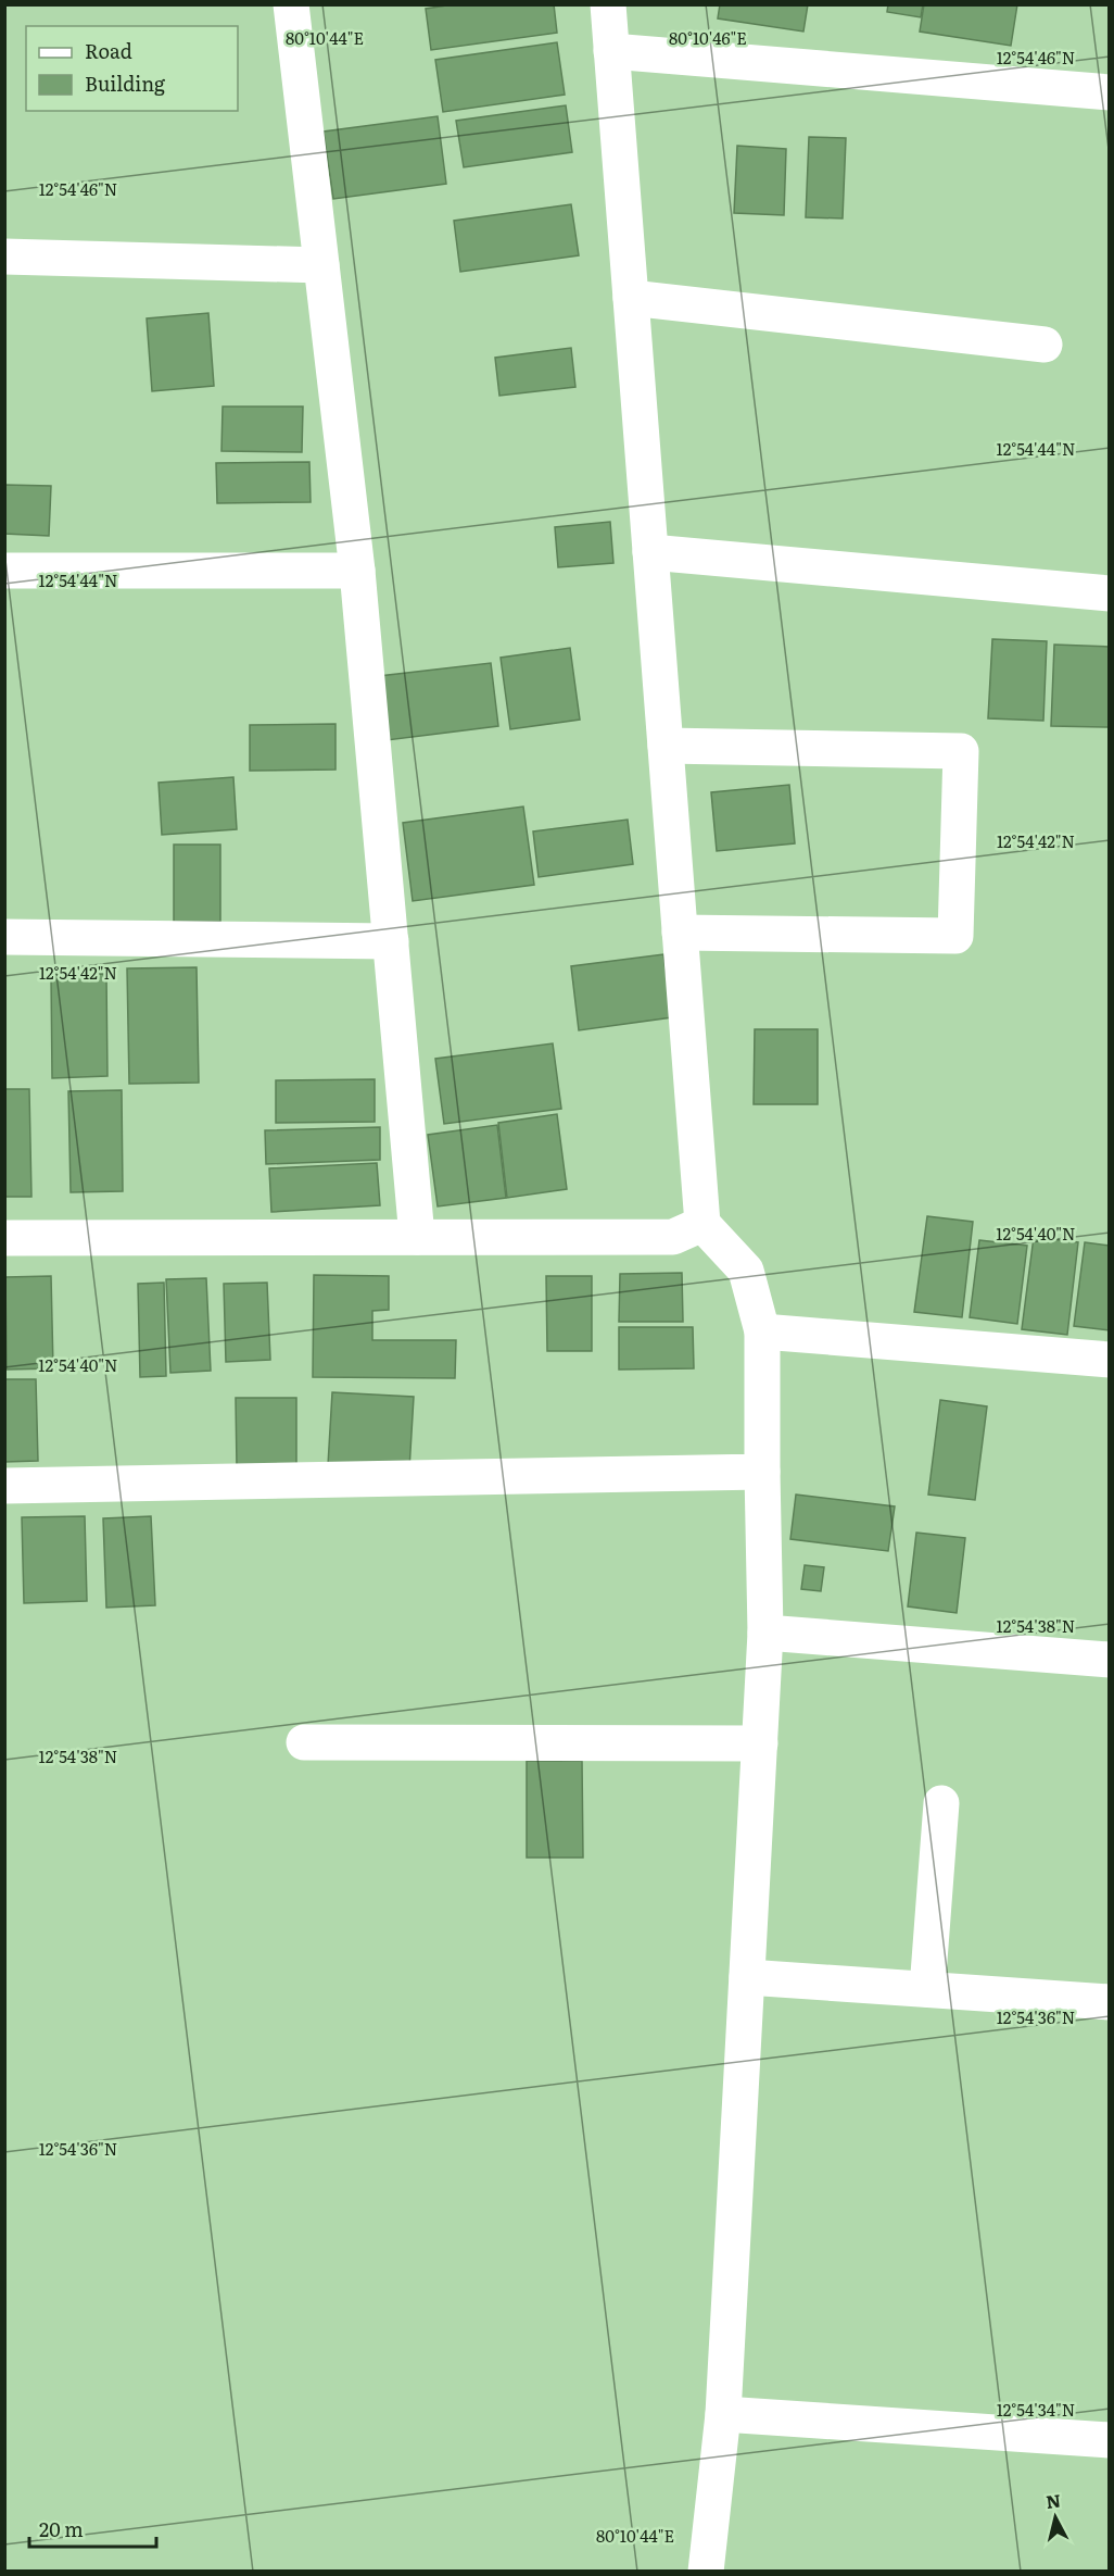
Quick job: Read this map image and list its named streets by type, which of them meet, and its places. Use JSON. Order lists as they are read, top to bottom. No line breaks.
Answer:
{"legend":["Road","Building"],"scale_bar":"20 m","north":"top","coordinates":["80°10'44\"E","80°10'46\"E","12°54'46\"N","12°54'44\"N","12°54'42\"N","12°54'40\"N","12°54'38\"N","12°54'36\"N","12°54'34\"N"]}
